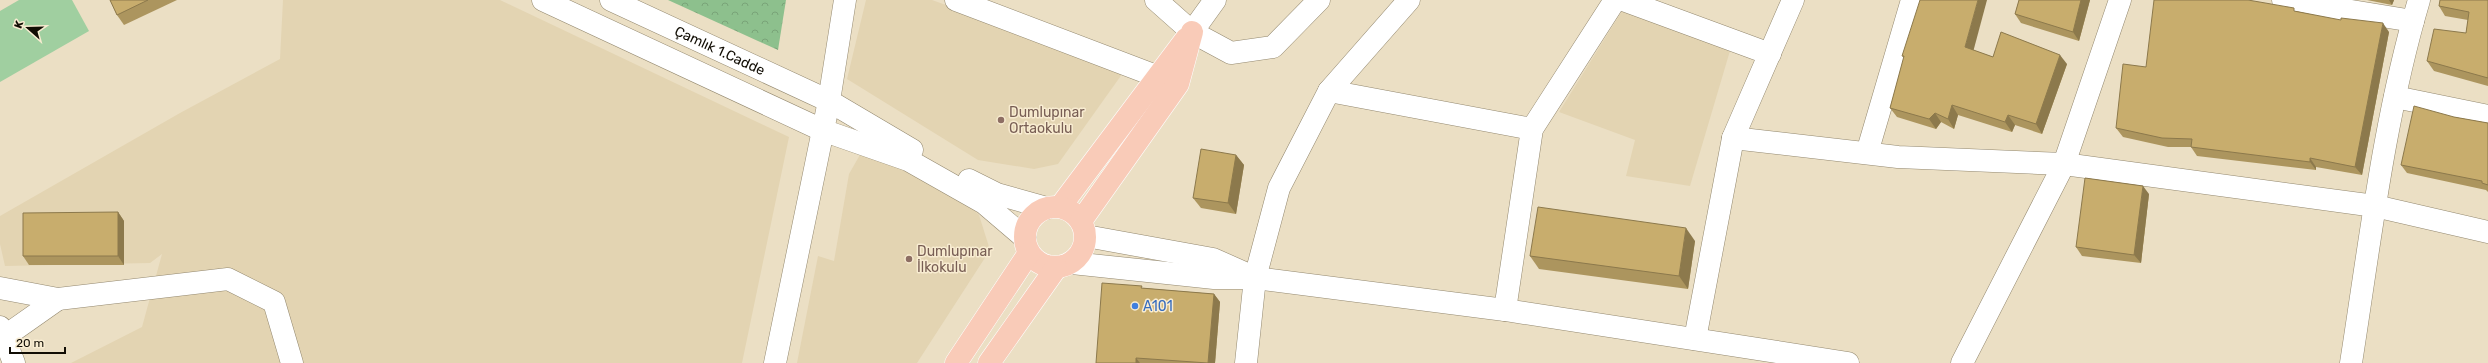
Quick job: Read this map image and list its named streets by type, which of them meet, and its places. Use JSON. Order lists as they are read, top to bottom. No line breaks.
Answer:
{"streets":{"street":["Çamlık 1.Cadde"]},"places":["Dumlupınar Ortaokulu","Dumlupınar İlkokulu","A101"],"scale_bar":"20 m","north":"left"}
